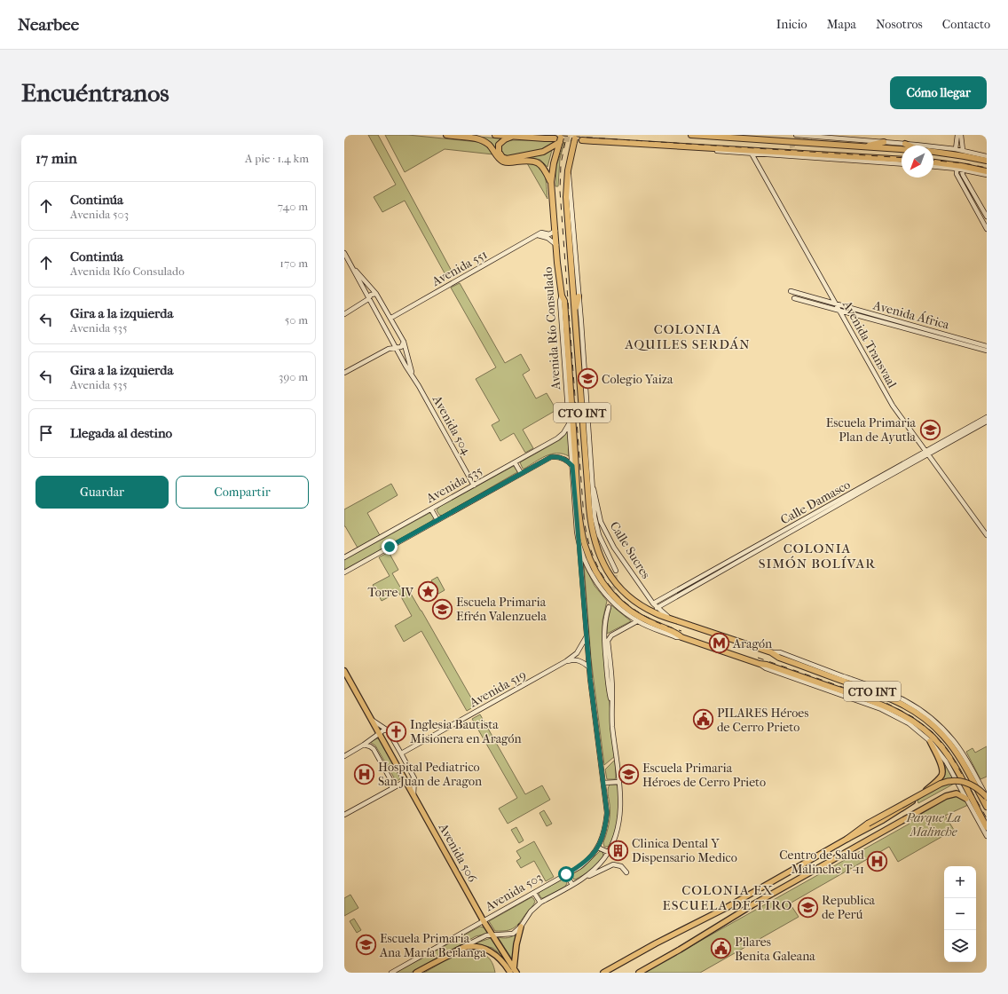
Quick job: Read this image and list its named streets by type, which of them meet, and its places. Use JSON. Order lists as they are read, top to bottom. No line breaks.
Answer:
{"streets":{"highway":["Avenida Río Consulado","CTO INT"],"main road":["Avenida 506"],"street":["Avenida 551","Avenida África","Avenida Transvaal","Avenida 504","Avenida 535","Calle Damasco","Calle Sucres","Avenida 519","Avenida 503"]},"crossings":[["Avenida 551","Avenida Río Consulado"],["Avenida 551","Avenida 504"],["Avenida África","Avenida Transvaal"],["Avenida Río Consulado","CTO INT"],["Avenida Río Consulado","Avenida 535"],["Avenida Río Consulado","Avenida 503"],["Avenida Transvaal","Calle Damasco"],["CTO INT","Calle Sucres"],["Avenida 504","Avenida 535"],["Calle Damasco","Calle Sucres"],["Avenida 519","Avenida 506"],["Avenida 519","Avenida 503"],["Avenida 506","Avenida 503"]],"districts":["COLONIA AQUILES SERDÁN","COLONIA SIMÓN BOLÍVAR","COLONIA EX ESCUELA DE TIRO"],"parks":["Parque La Malinche"],"places":{"school or university":["Colegio Yaiza","Escuela Primaria Plan de Ayutla","Escuela Primaria Efrén Valenzuela","Escuela Primaria Héroes de Cerro Prieto","Republica de Perú","Escuela Primaria Ana María Berlanga"],"place":["Torre IV"],"metro station":["Aragón"],"public building":["PILARES Héroes de Cerro Prieto","Pilares Benita Galeana"],"church":["Inglesia Bautista Misionera en Aragón"],"hospital":["Hospital Pediatrico San Juan de Aragon","Centro de Salud Malinche T-11"],"building":["Clinica Dental Y Dispensario Medico"]},"north":"bottom left","page":{"header":"Nearbee","nav":["Inicio","Mapa","Nosotros","Contacto"],"buttons":["Cómo llegar",["Guardar","Compartir"]],"title":"Encuéntranos","heading":["17 min","A pie · 1.4 km"],"list":[["Continúa","Avenida 503","740 m"],["Continúa","Avenida Río Consulado","170 m"],["Gira a la izquierda","Avenida 535","50 m"],["Gira a la izquierda","Avenida 535","390 m"],"Llegada al destino"],"map_buttons":["+","−"]}}
